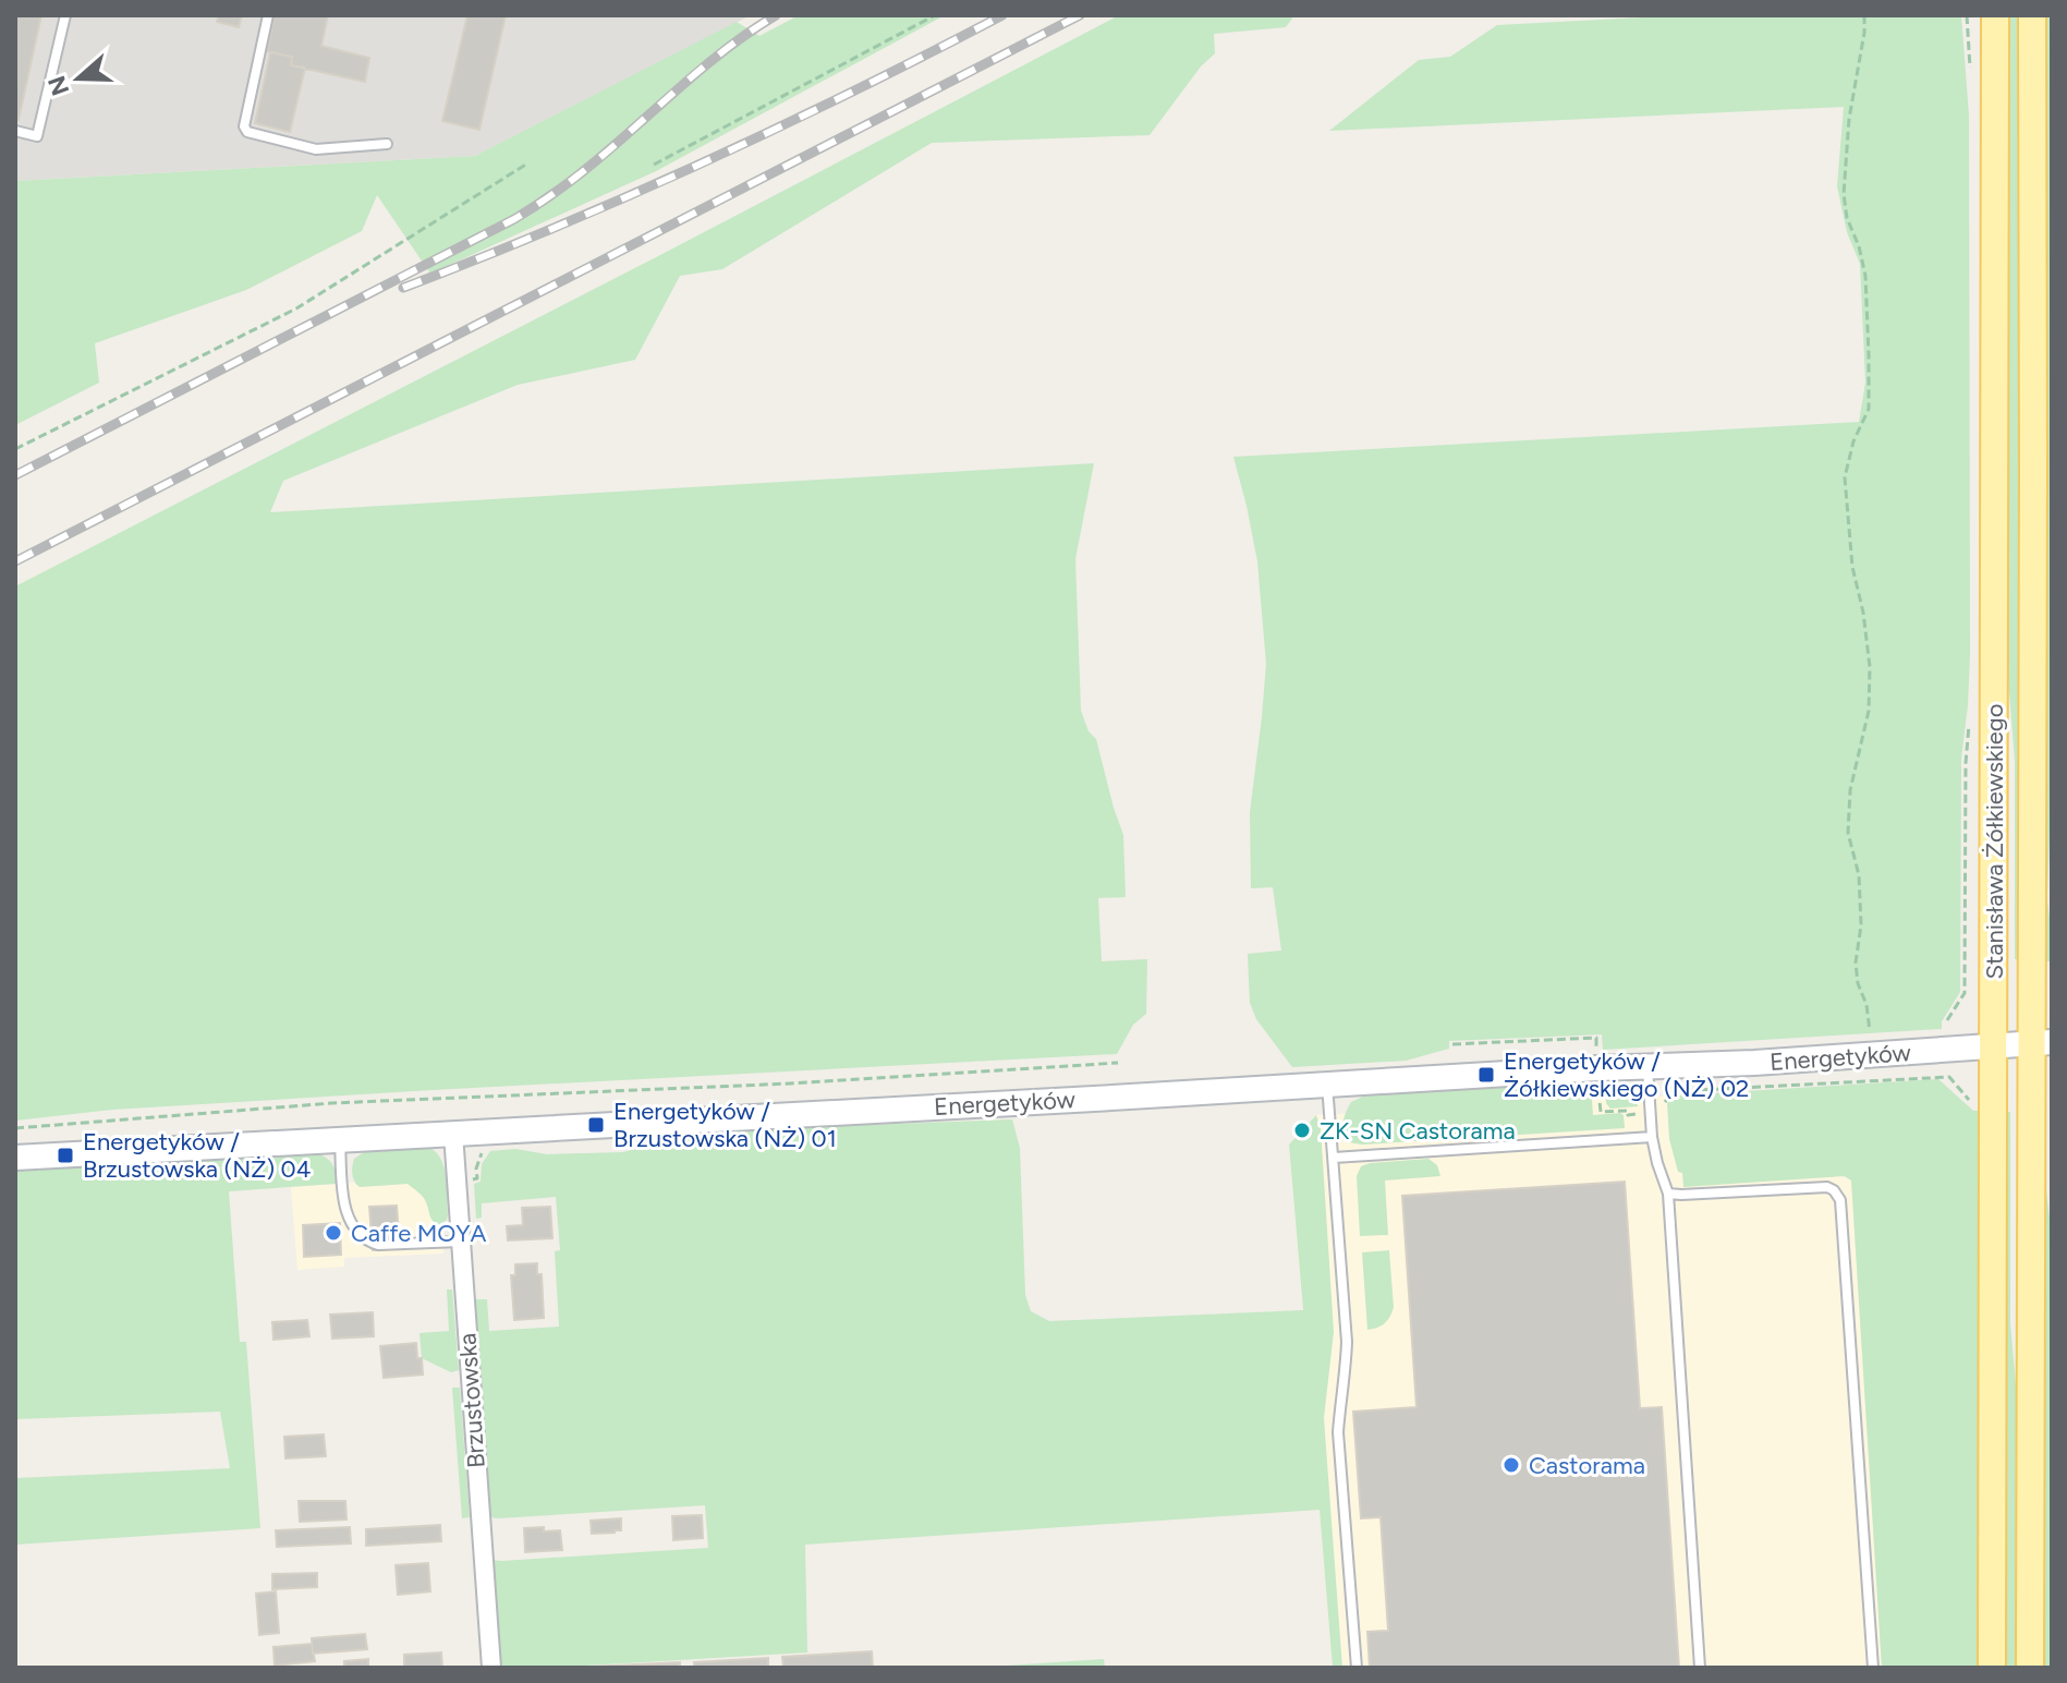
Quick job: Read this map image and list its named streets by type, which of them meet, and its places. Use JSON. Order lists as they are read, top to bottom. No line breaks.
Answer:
{"streets":{"main road":["Stanisława Żółkiewskiego","Energetyków"],"street":["Brzustowska"]},"crossings":[["Stanisława Żółkiewskiego","Energetyków"],["Energetyków","Brzustowska"]],"places":{"transit":["Energetyków / Żółkiewskiego (NŻ) 02","Energetyków / Brzustowska (NŻ) 01","Energetyków / Brzustowska (NŻ) 04"],"other":["ZK-SN Castorama","Caffe MOYA","Castorama"]},"north":"left"}
